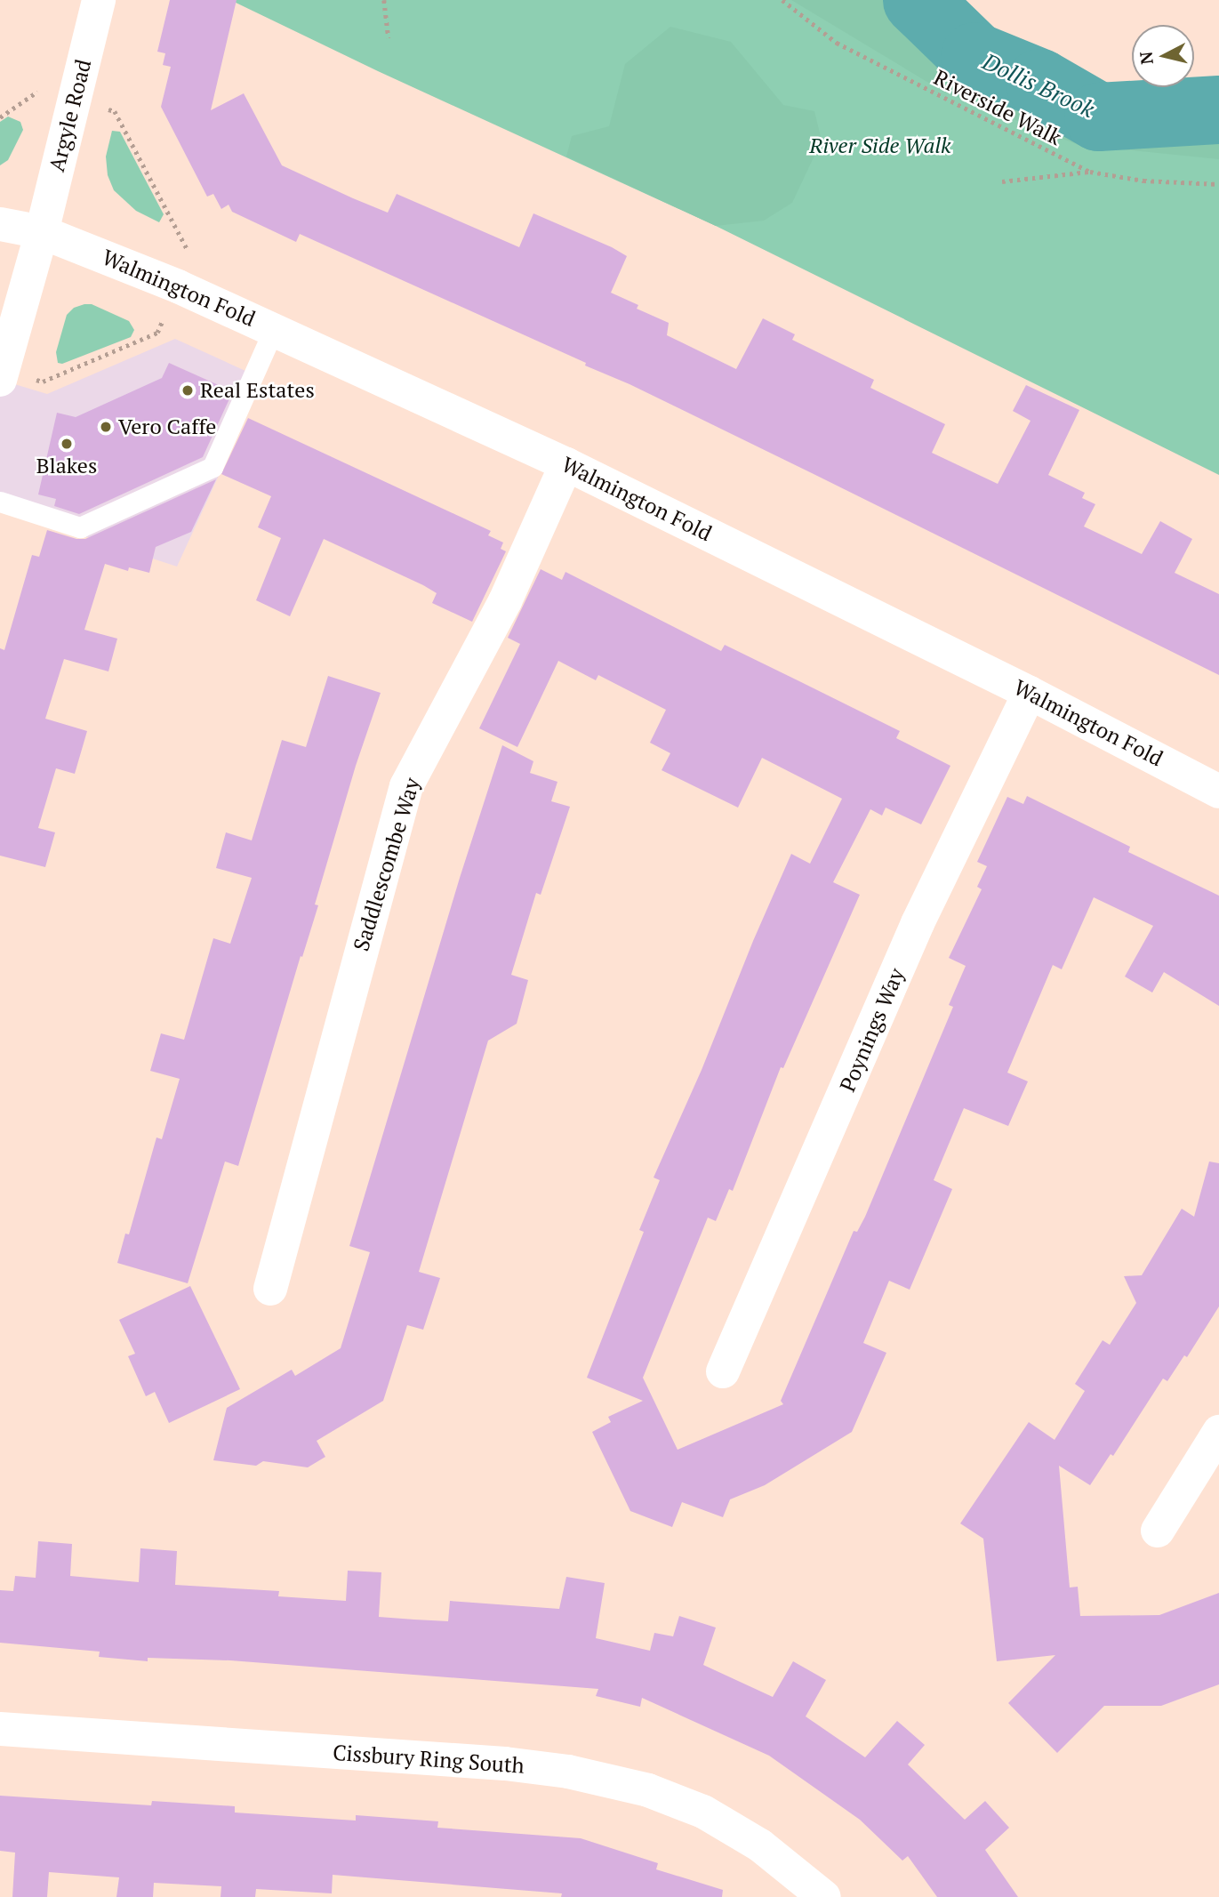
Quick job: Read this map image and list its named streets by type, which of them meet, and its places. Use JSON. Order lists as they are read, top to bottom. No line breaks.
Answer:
{"streets":{"street":["Argyle Road","Walmington Fold","Saddlescombe Way","Poynings Way","Cissbury Ring South"],"path":["Riverside Walk"]},"crossings":[["Argyle Road","Walmington Fold"],["Walmington Fold","Saddlescombe Way"],["Walmington Fold","Poynings Way"]],"water":["Dollis Brook"],"parks":["River Side Walk"],"places":["Real Estates","Vero Caffe","Blakes"],"north":"left"}
